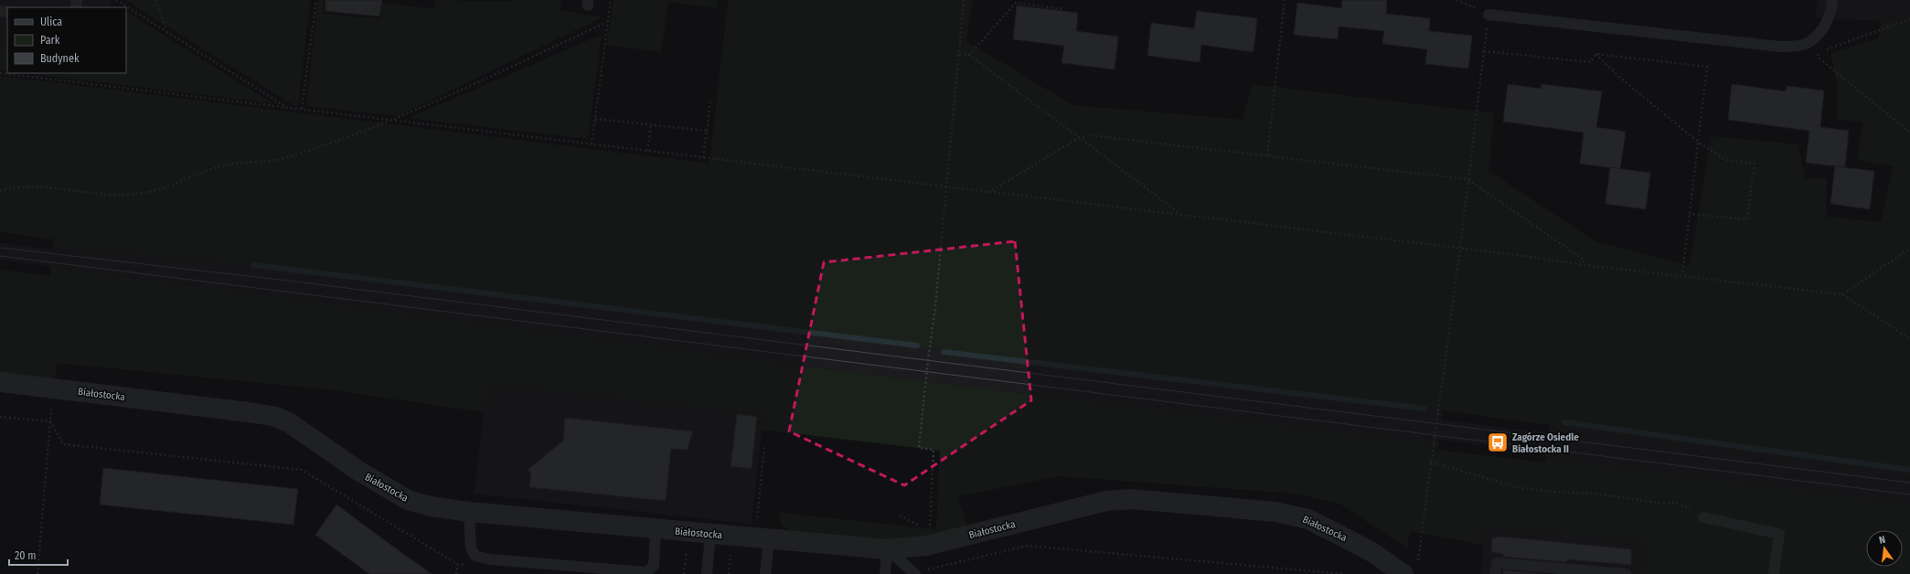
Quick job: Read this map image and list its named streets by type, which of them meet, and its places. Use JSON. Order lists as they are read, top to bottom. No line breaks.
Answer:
{"streets":{"street":["Białostocka"]},"places":{"bus stop":["Zagórze Osiedle Białostocka II"]},"legend":["Ulica","Park","Budynek"],"scale_bar":"20 m","north":"top"}
